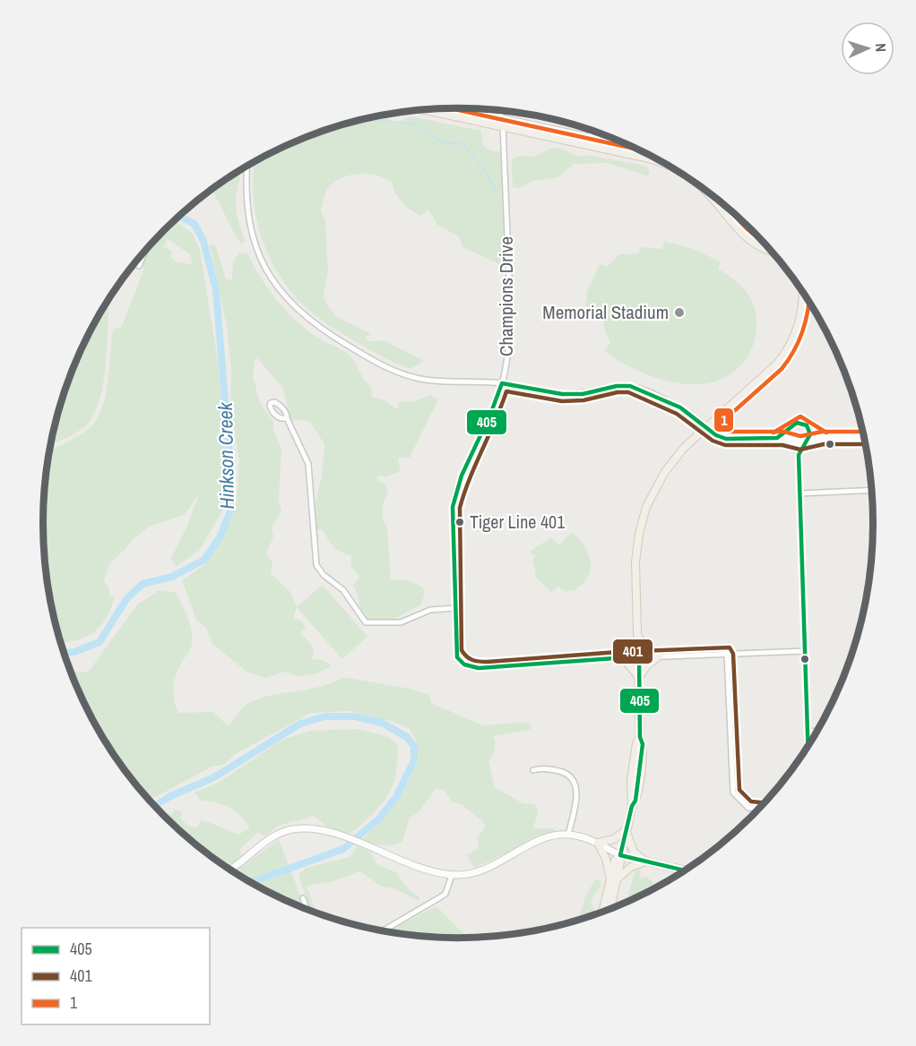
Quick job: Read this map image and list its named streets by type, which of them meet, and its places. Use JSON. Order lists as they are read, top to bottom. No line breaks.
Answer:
{"streets":{"street":["Champions Drive"]},"water":["Hinkson Creek"],"places":["Memorial Stadium","Tiger Line 401"],"lines":["transit line 1","transit line 405","transit line 401"],"legend":["405","401","1"],"north":"right"}
